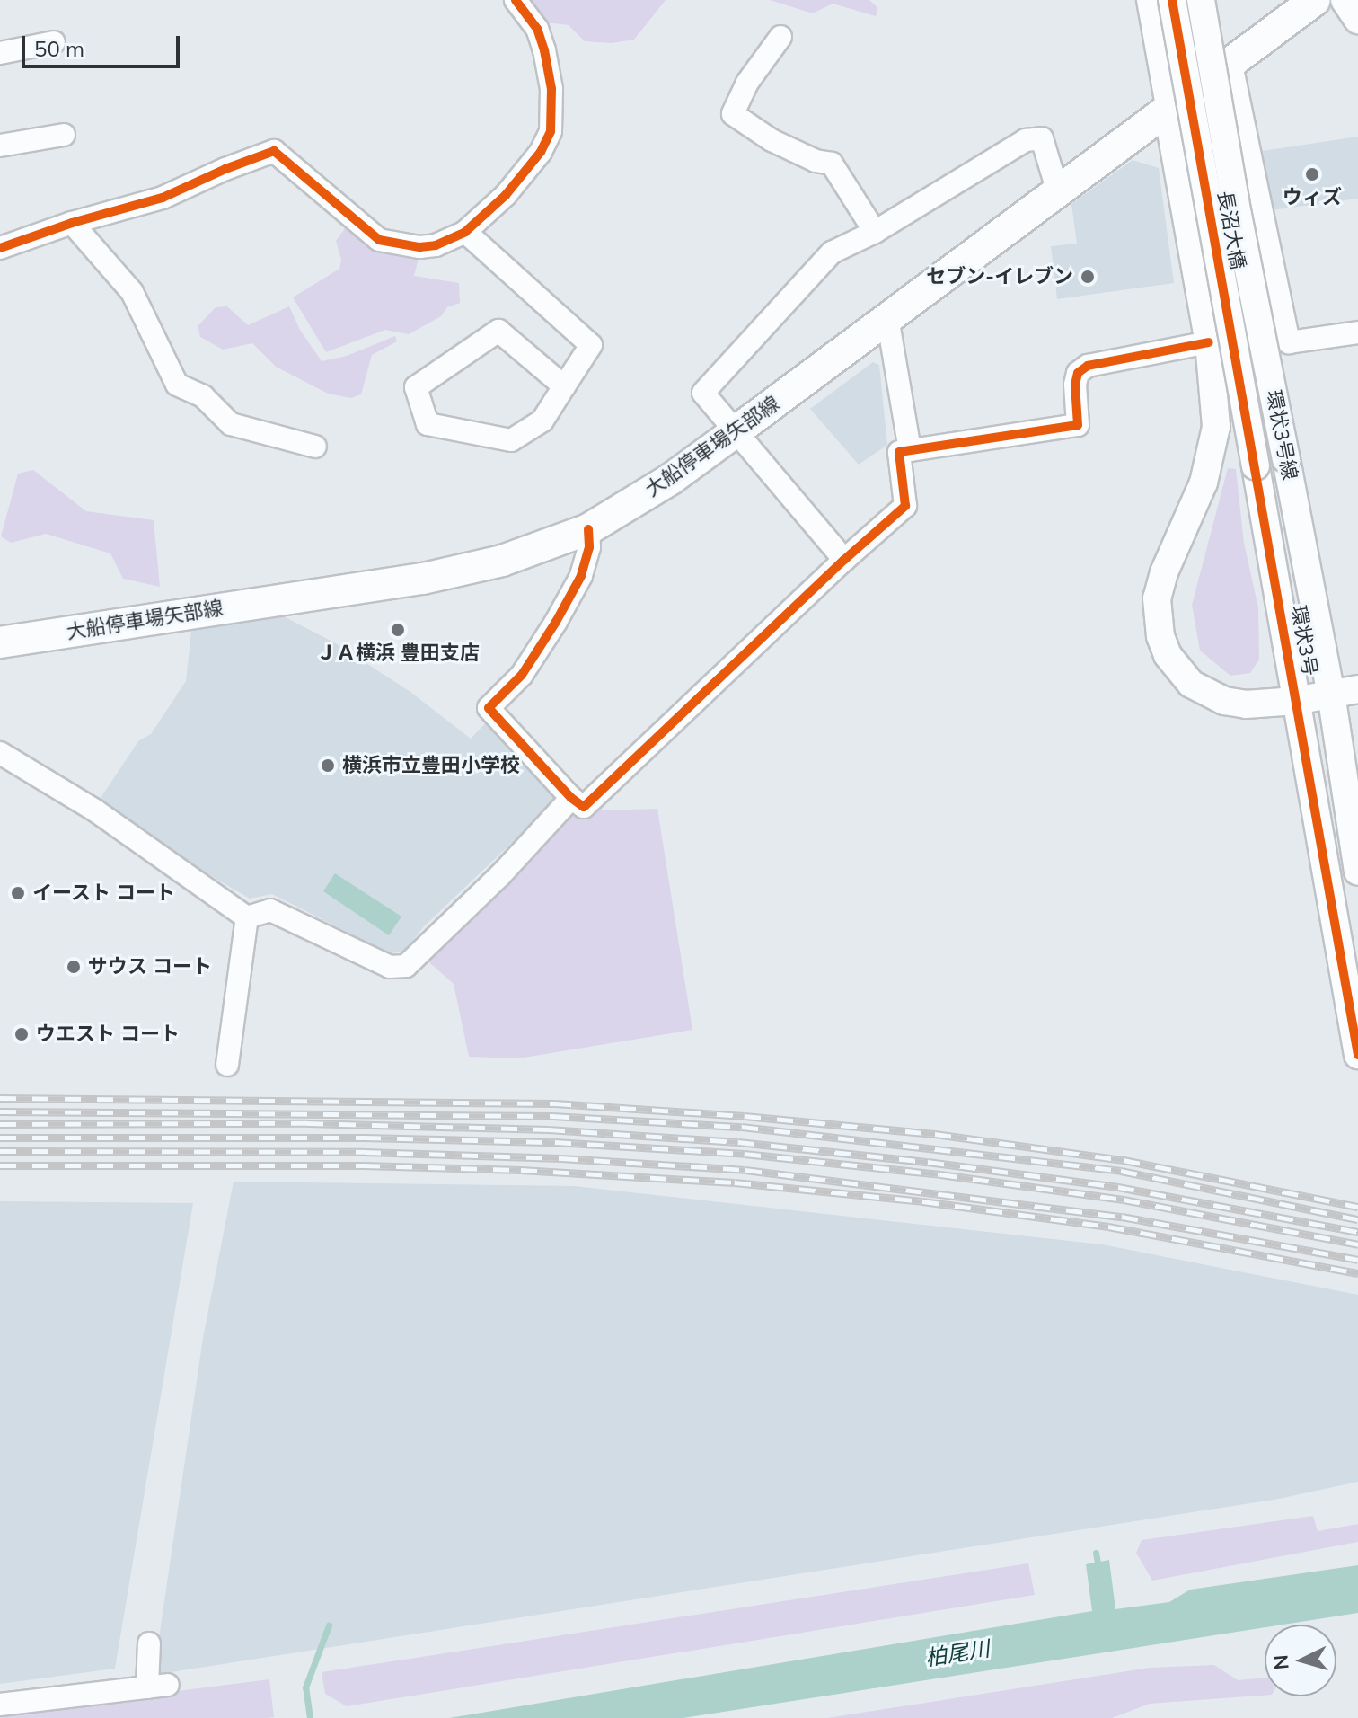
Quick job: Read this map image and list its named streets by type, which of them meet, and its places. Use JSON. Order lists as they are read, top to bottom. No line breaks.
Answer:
{"streets":{"main road":["大船停車場矢部線"],"street":["長沼大橋","環状3号線","環状3号"]},"crossings":[["長沼大橋","環状3号"]],"water":["柏尾川"],"places":["ウィズ","セブン-イレブン","ＪＡ横浜 豊田支店","横浜市立豊田小学校","イースト コート","サウス コート","ウエスト コート"],"scale_bar":"50 m","north":"left"}
